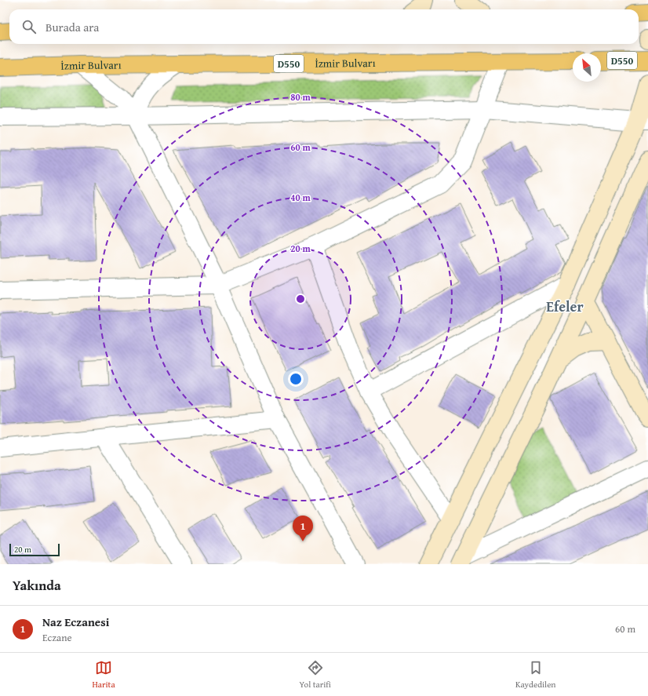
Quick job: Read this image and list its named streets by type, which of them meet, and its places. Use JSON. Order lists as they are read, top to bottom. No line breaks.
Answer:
{"streets":{"highway":["D550","İzmir Bulvarı"]},"districts":["Efeler"],"scale_bar":"20 m","north":"top left","page":{"search":"Burada ara","pins":"1","scale":"20 m","heading":"Yakında","list":[{"mark":"1","name":"Naz Eczanesi","note":"Eczane","value":"60 m"}],"nav":["Harita","Yol tarifi","Kaydedilen"]},"rings":["80 m","60 m","40 m","20 m"]}
